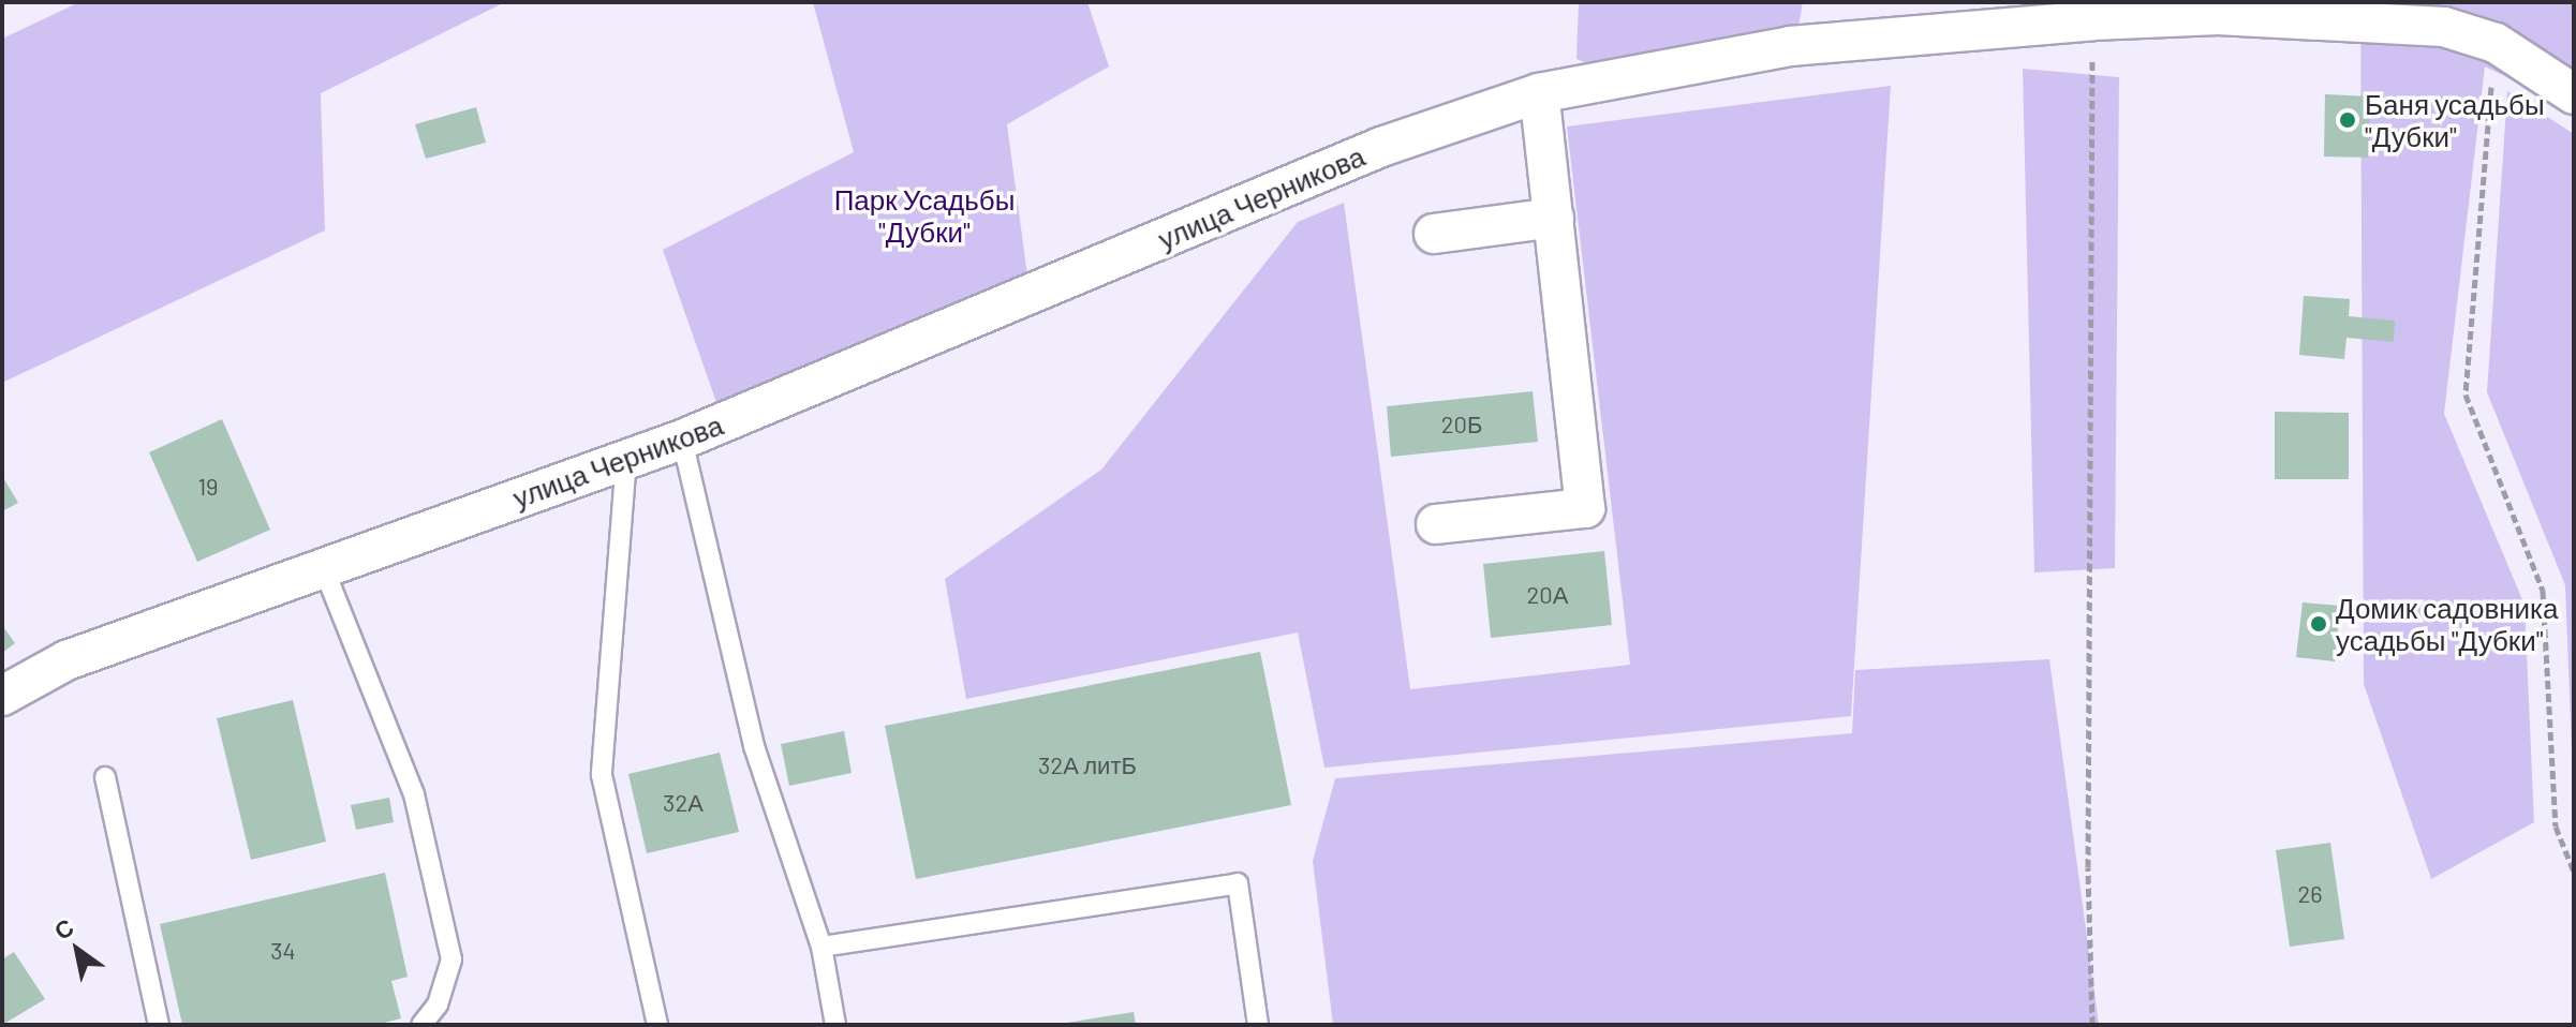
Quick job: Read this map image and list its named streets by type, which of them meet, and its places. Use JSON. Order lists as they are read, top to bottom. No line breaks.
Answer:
{"streets":{"street":["улица Черникова"]},"parks":["Парк Усадьбы \"Дубки\""],"places":["Баня усадьбы \"Дубки\"","Домик садовника усадьбы \"Дубки\""],"house_numbers":["20Б","19","20А","32А литБ","32А","26","34"],"north":"top left"}
